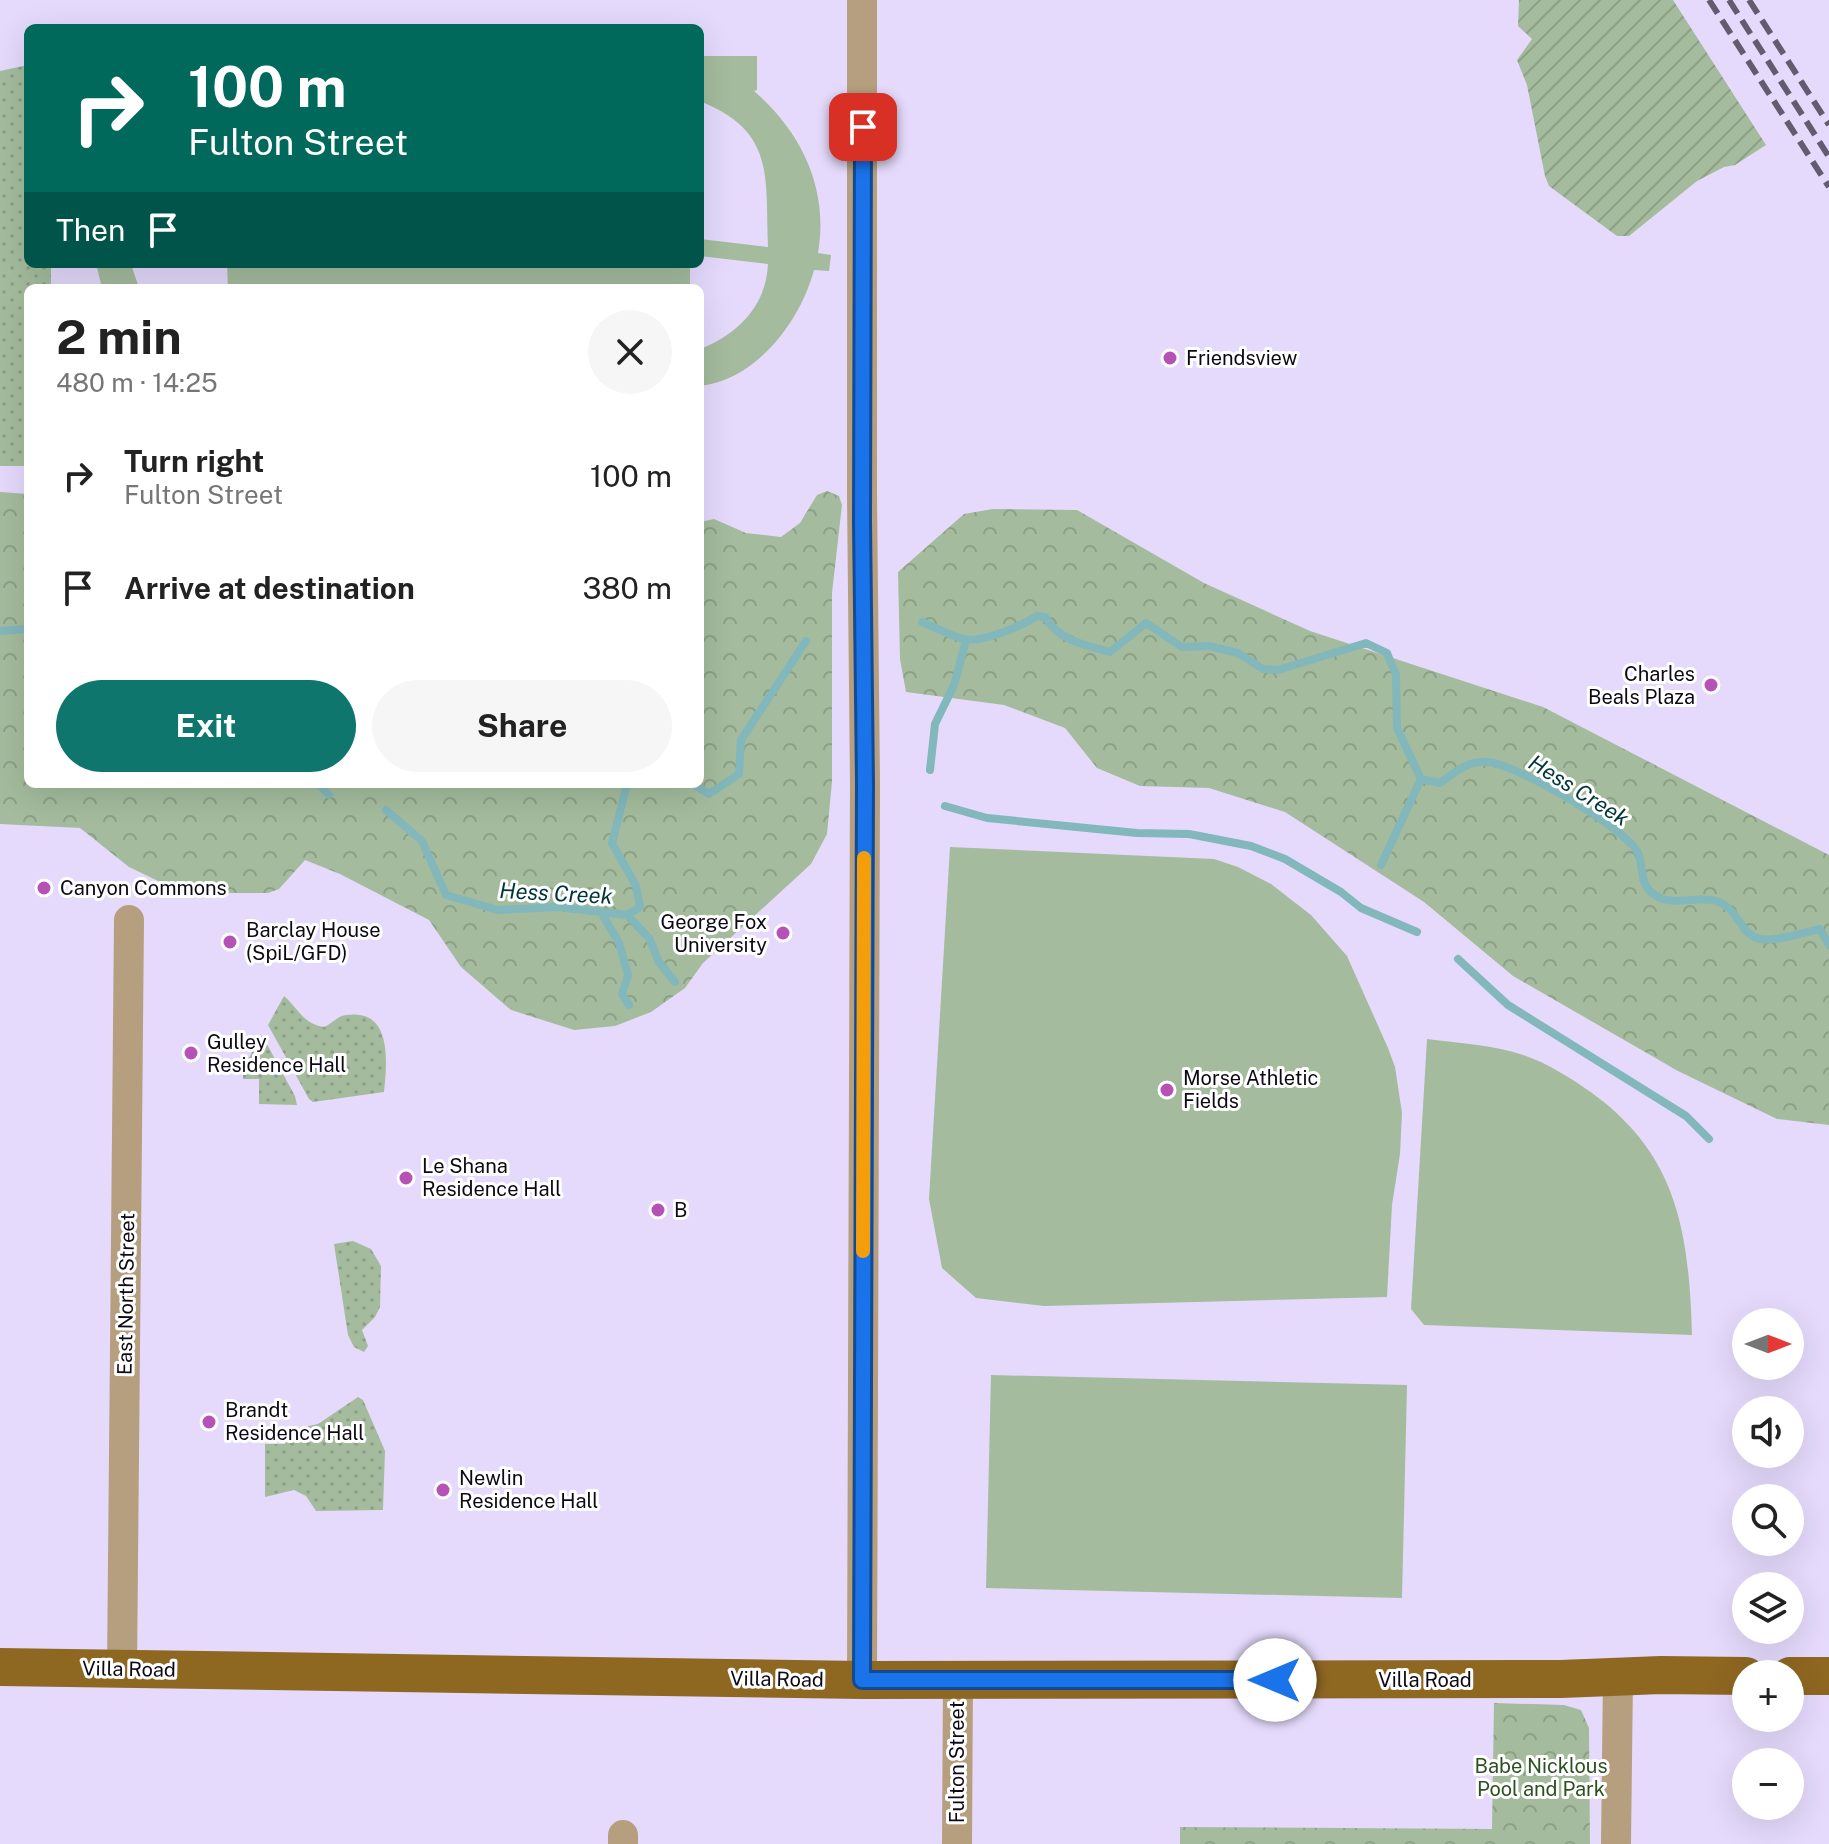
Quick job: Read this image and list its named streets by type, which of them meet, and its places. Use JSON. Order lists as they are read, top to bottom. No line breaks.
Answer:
{"streets":{"main road":["Villa Road"],"street":["East North Street","Fulton Street"]},"crossings":[["East North Street","Villa Road"],["Villa Road","Fulton Street"]],"water":["Hess Creek"],"parks":["Babe Nicklous Pool and Park"],"places":["Friendsview","Charles Beals Plaza","Canyon Commons","George Fox University","Barclay House (SpiL/GFD)","Gulley Residence Hall","Morse Athletic Fields","Le Shana Residence Hall","B","Brandt Residence Hall","Newlin Residence Hall"],"north":"right","page":{"turn":["100 m","Fulton Street"],"then":"Then","heading":["2 min","480 m · 14:25"],"list":[{"name":"Turn right","note":"Fulton Street","value":"100 m"},{"name":"Arrive at destination","value":"380 m"}],"buttons":["Exit","Share"],"map_buttons":["+","−"]}}
